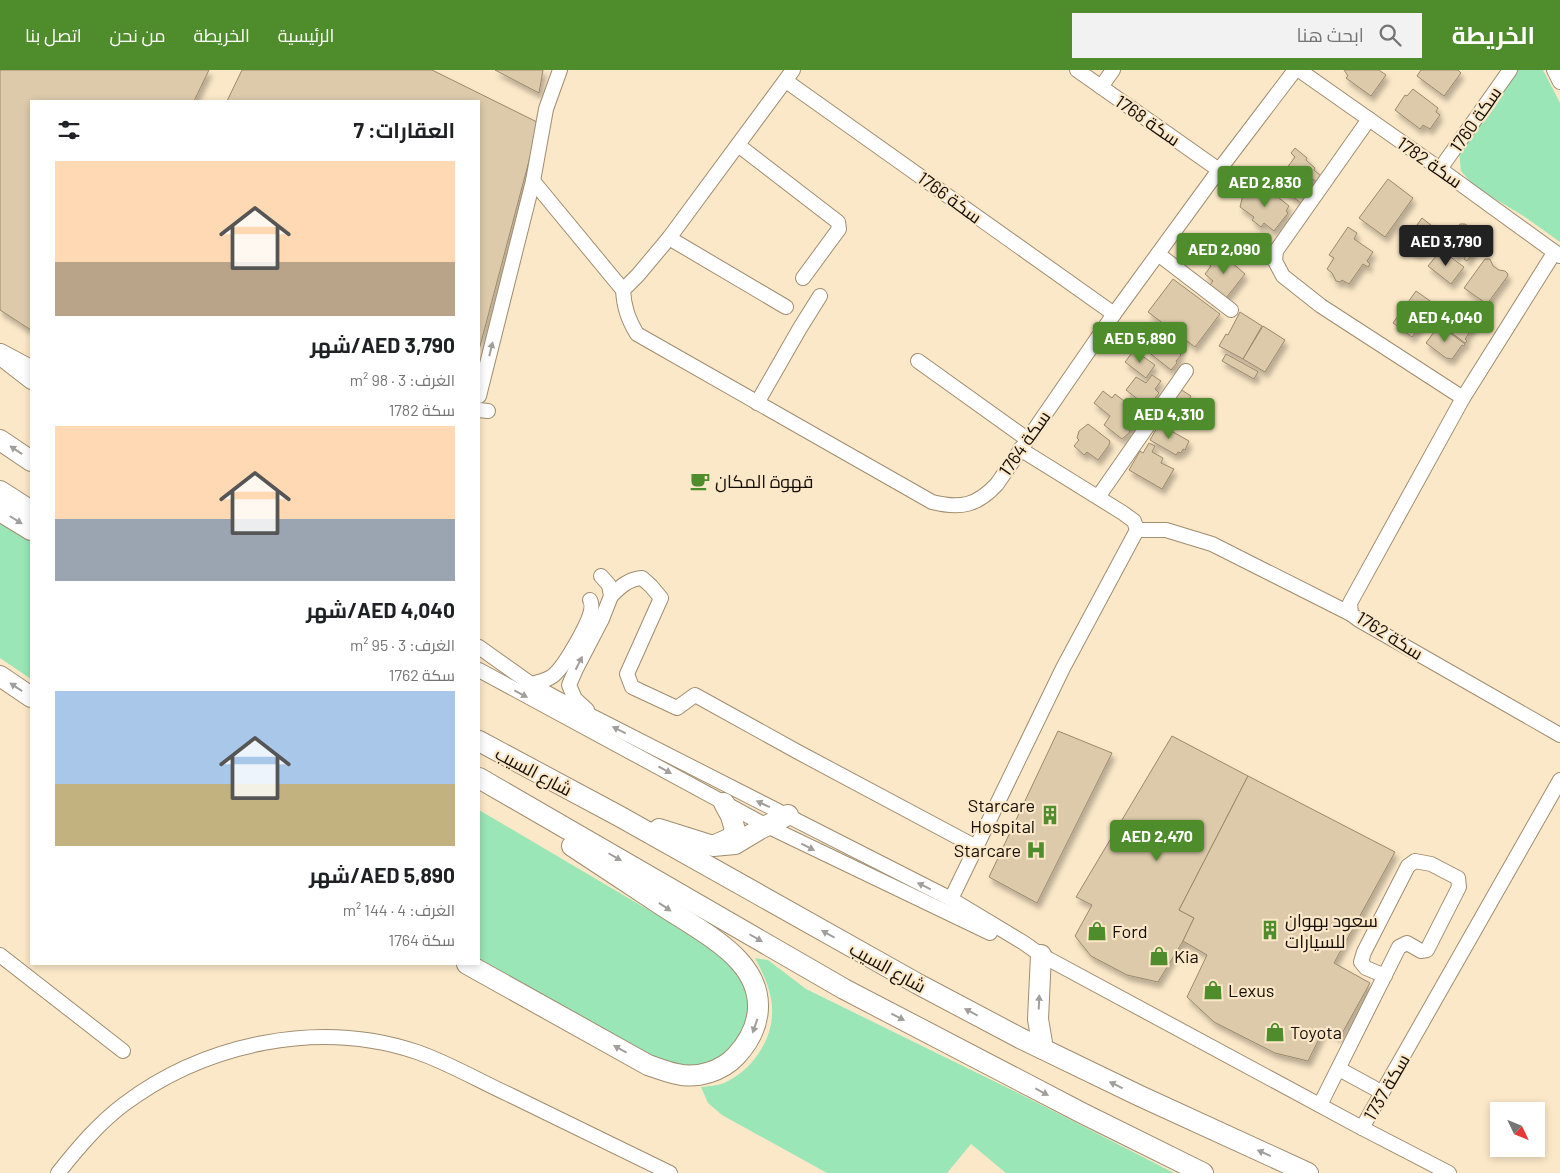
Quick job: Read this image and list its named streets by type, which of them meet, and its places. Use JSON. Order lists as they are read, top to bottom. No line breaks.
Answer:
{"streets":{"highway":["شارع السيب"],"street":["سكة 1760","سكة 1768","سكة 1782","سكة 1766","سكة 1764","سكة 1762","سكة 1737"]},"crossings":[["سكة 1760","سكة 1782"],["سكة 1768","سكة 1764"],["سكة 1782","سكة 1762"],["سكة 1766","سكة 1764"]],"places":{"cafe":["قهوة المكان"],"building":["Starcare Hospital","سعود بهوان للسيارات"],"hospital":["Starcare"],"shop":["Ford","Kia","Lexus","Toyota"]},"north":"bottom right","page":{"header":"الخريطة","search":"ابحث هنا","nav":["الرئيسية","الخريطة","من نحن","اتصل بنا"],"heading":"العقارات: 7","list":[{"name":"AED 3,790/شهر","note":"الغرف: 3 · 98 m² · سكة 1782"},{"name":"AED 4,040/شهر","note":"الغرف: 3 · 95 m² · سكة 1762"},{"name":"AED 5,890/شهر","note":"الغرف: 4 · 144 m² · سكة 1764"}],"price":["AED 2,830","AED 3,790","AED 2,090","AED 4,040","AED 5,890","AED 4,310","AED 2,470"]}}
